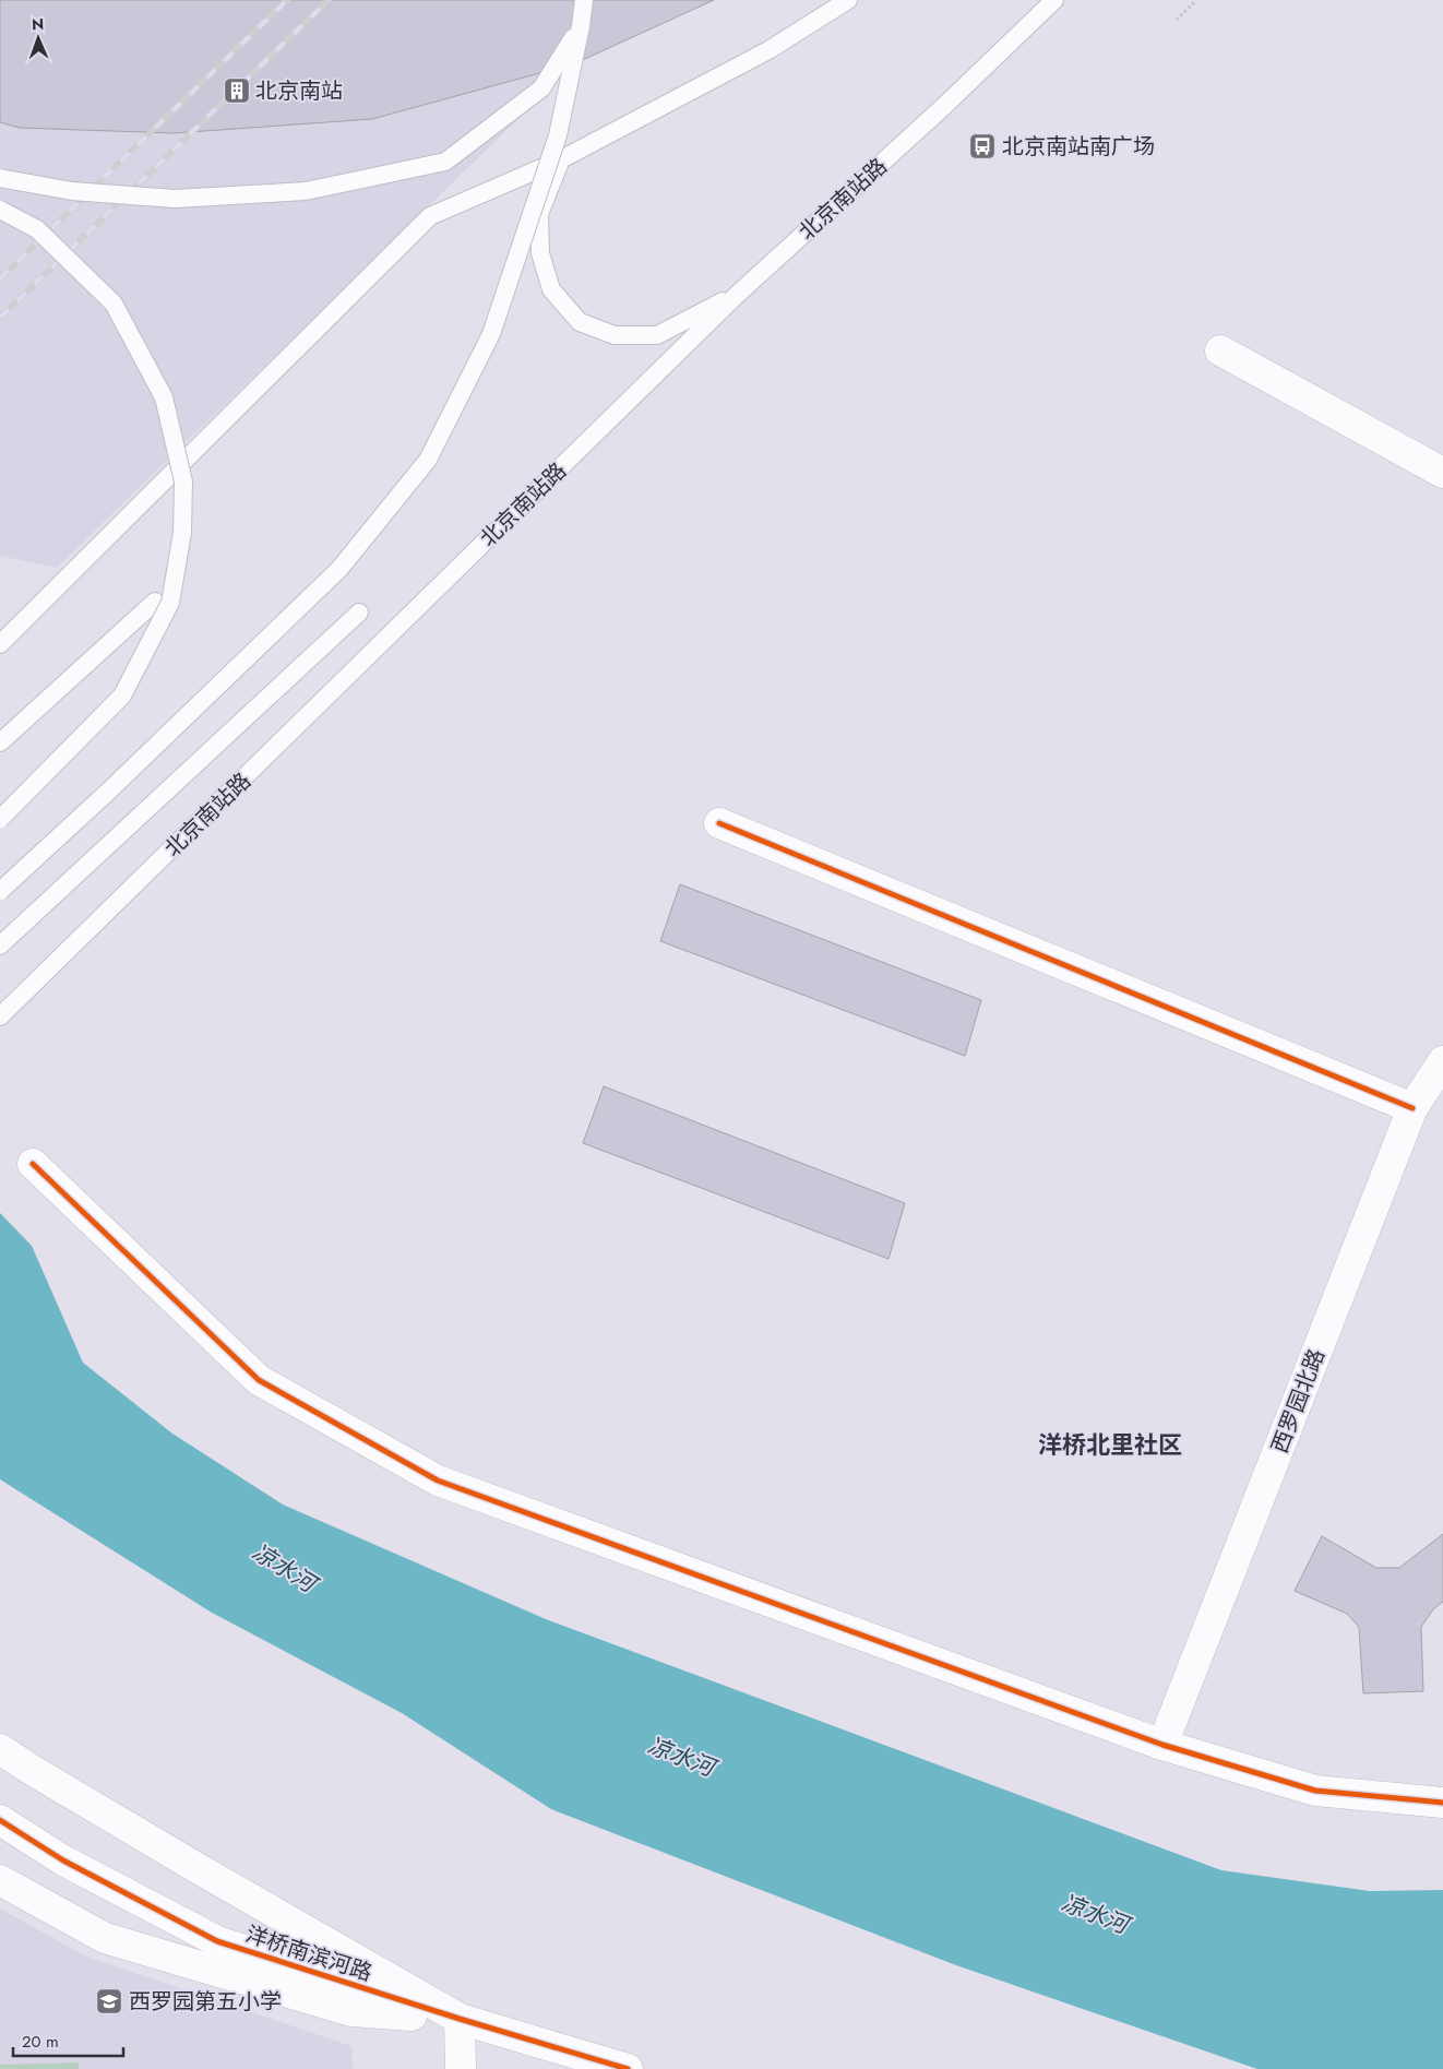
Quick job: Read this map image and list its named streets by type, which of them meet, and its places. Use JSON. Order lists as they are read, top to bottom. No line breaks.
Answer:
{"streets":{"street":["西罗园北路","洋桥南滨河路"],"lane":["北京南站路"]},"districts":["洋桥北里社区"],"water":["凉水河"],"places":{"building":["北京南站"],"bus stop":["北京南站南广场"],"school or university":["西罗园第五小学"]},"scale_bar":"20 m","north":"top"}
